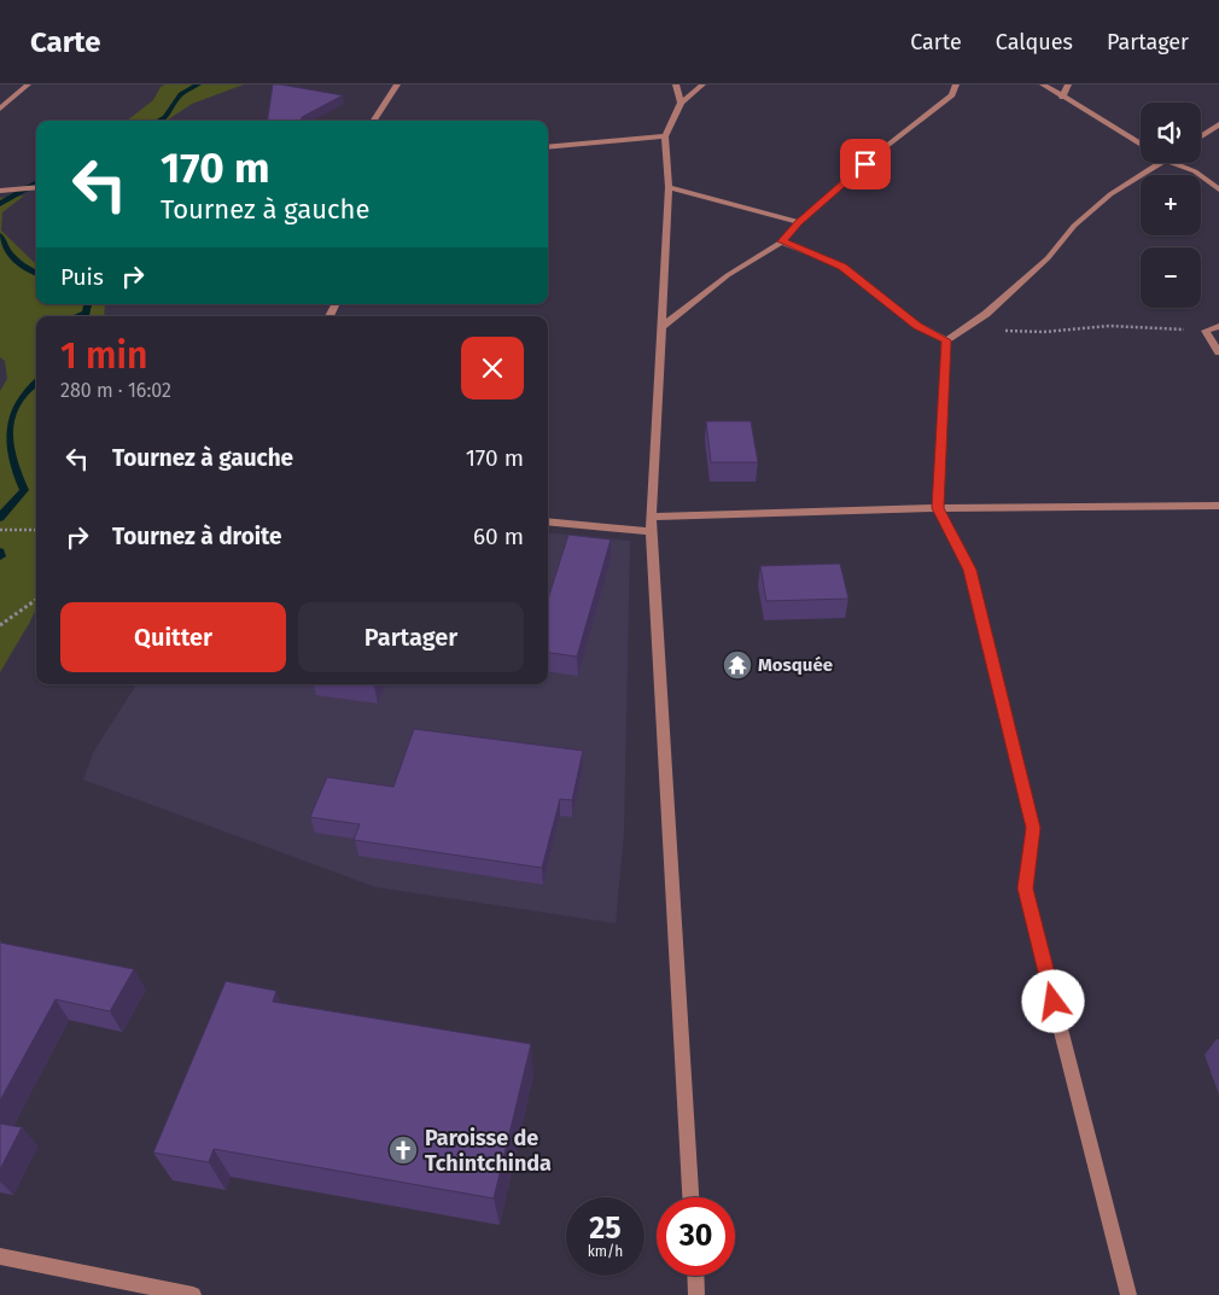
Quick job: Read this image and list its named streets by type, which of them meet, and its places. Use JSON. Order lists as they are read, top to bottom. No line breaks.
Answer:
{"places":{"temple":["Mosquée"],"church":["Paroisse de Tchintchinda"]},"page":{"header":"Carte","nav":["Carte","Calques","Partager"],"map_buttons":["+","−"],"turn":["170 m","Tournez à gauche"],"then":"Puis","heading":["1 min","280 m · 16:02"],"list":[{"name":"Tournez à gauche","value":"170 m"},{"name":"Tournez à droite","value":"60 m"}],"buttons":["Quitter","Partager"],"speed":"25 km/h","limit":"30"}}
